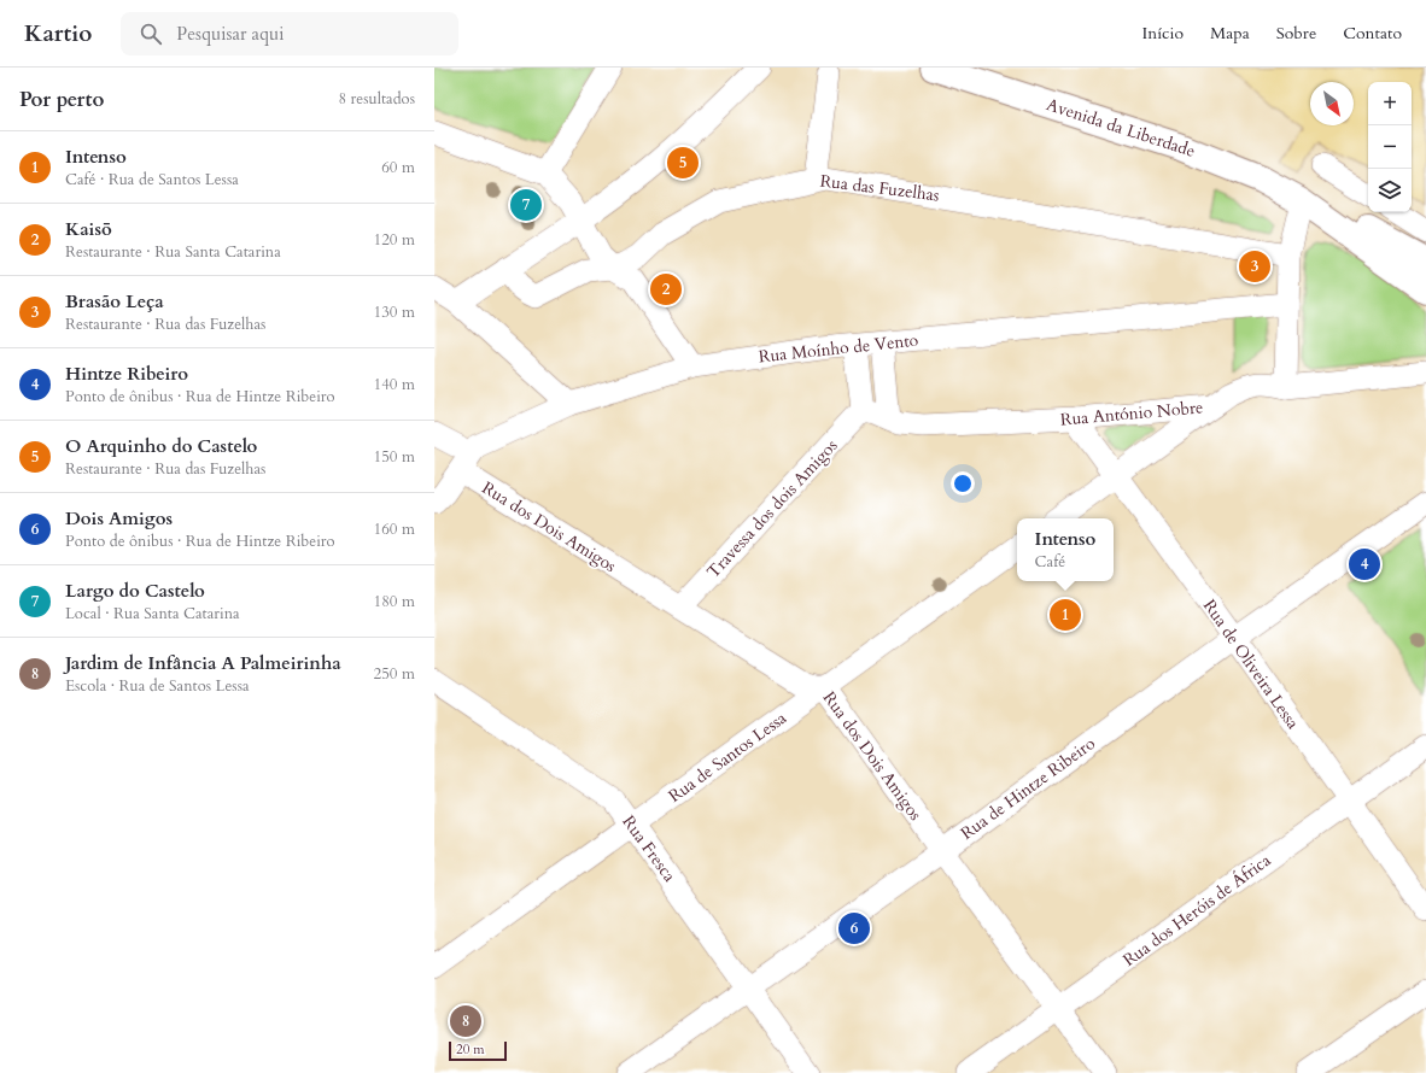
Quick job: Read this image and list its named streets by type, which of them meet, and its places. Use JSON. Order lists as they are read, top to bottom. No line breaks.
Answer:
{"streets":{"main road":["Avenida da Liberdade"],"street":["Rua das Fuzelhas","Rua Moínho de Vento","Rua António Nobre","Travessa dos dois Amigos","Rua dos Dois Amigos","Rua de Oliveira Lessa","Rua de Santos Lessa","Rua de Hintze Ribeiro","Rua Fresca","Rua dos Heróis de África"]},"crossings":[["Rua Moínho de Vento","Rua dos Dois Amigos"],["Rua António Nobre","Rua de Oliveira Lessa"],["Travessa dos dois Amigos","Rua dos Dois Amigos"],["Rua dos Dois Amigos","Rua de Santos Lessa"],["Rua dos Dois Amigos","Rua de Hintze Ribeiro"],["Rua dos Dois Amigos","Rua dos Heróis de África"],["Rua de Oliveira Lessa","Rua de Hintze Ribeiro"],["Rua de Oliveira Lessa","Rua dos Heróis de África"],["Rua de Santos Lessa","Rua Fresca"],["Rua de Hintze Ribeiro","Rua Fresca"]],"scale_bar":"20 m","north":"bottom right","page":{"header":"Kartio","search":"Pesquisar aqui","nav":["Início","Mapa","Sobre","Contato"],"heading":["Por perto","8 resultados"],"map_buttons":["+","−"],"list":[{"mark":"1","name":"Intenso","note":"Café · Rua de Santos Lessa","value":"60 m"},{"mark":"2","name":"Kaisō","note":"Restaurante · Rua Santa Catarina","value":"120 m"},{"mark":"3","name":"Brasão Leça","note":"Restaurante · Rua das Fuzelhas","value":"130 m"},{"mark":"4","name":"Hintze Ribeiro","note":"Ponto de ônibus · Rua de Hintze Ribeiro","value":"140 m"},{"mark":"5","name":"O Arquinho do Castelo","note":"Restaurante · Rua das Fuzelhas","value":"150 m"},{"mark":"6","name":"Dois Amigos","note":"Ponto de ônibus · Rua de Hintze Ribeiro","value":"160 m"},{"mark":"7","name":"Largo do Castelo","note":"Local · Rua Santa Catarina","value":"180 m"},{"mark":"8","name":"Jardim de Infância A Palmeirinha","note":"Escola · Rua de Santos Lessa","value":"250 m"}],"pins":["5","7","3","2","4","1","6","8"],"popup":["Intenso","Café"],"scale":"20 m"}}
